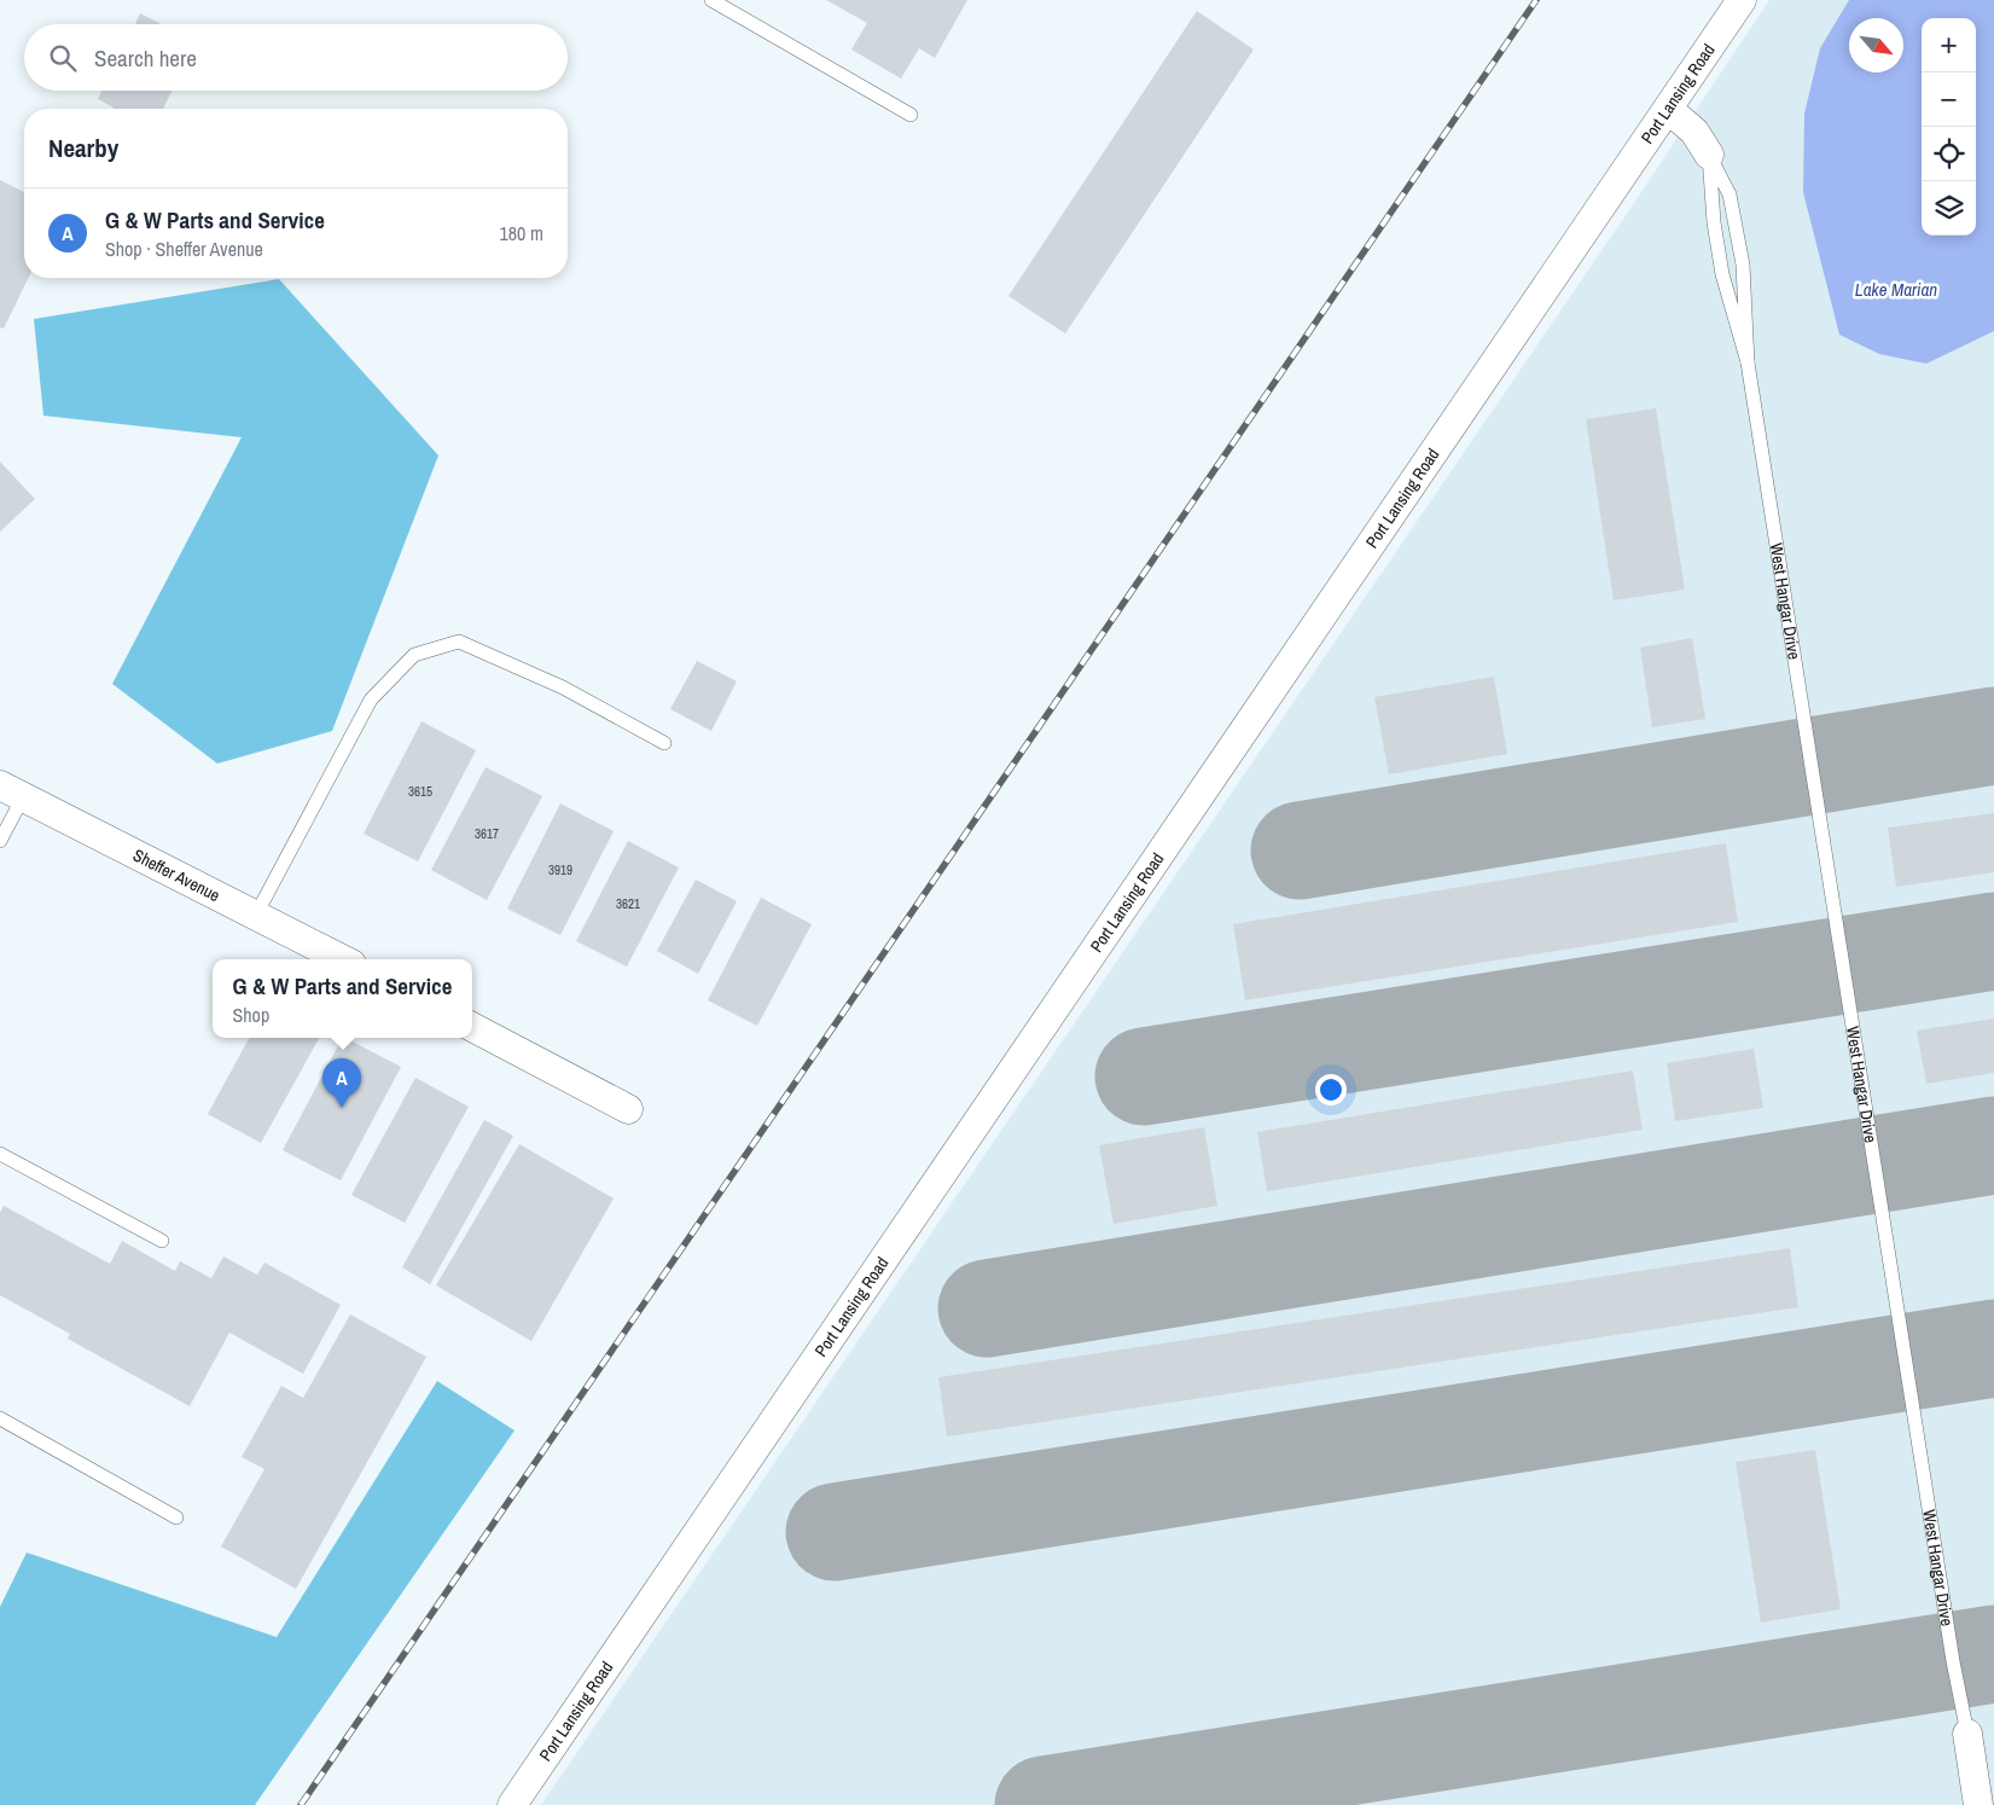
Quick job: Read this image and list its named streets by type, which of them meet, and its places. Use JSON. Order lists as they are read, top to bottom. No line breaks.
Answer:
{"streets":{"street":["Port Lansing Road","West Hangar Drive","Sheffer Avenue"]},"crossings":[["Port Lansing Road","West Hangar Drive"]],"water":["Lake Marian"],"house_numbers":["3615","3617","3919","3621"],"north":"bottom right","page":{"map_buttons":["+","−"],"search":"Search here","heading":"Nearby","list":[{"mark":"A","name":"G & W Parts and Service","note":"Shop · Sheffer Avenue","value":"180 m"}],"popup":["G & W Parts and Service","Shop"],"pins":"A"}}
